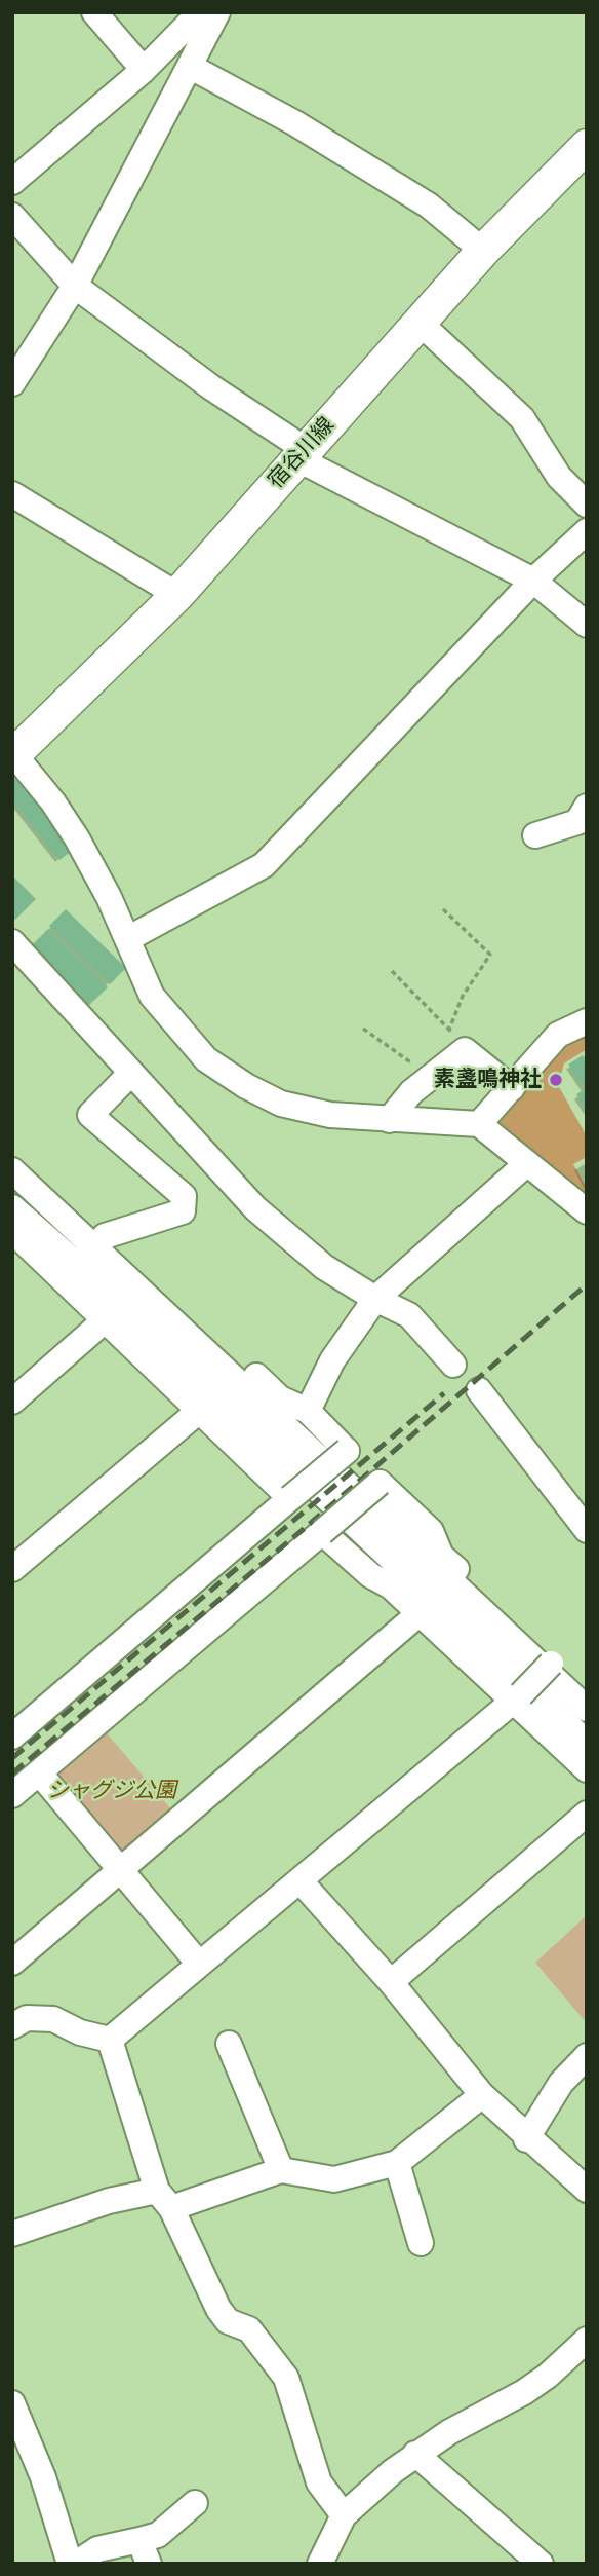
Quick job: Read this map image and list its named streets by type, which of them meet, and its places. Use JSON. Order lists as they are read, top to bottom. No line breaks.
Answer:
{"streets":{"main road":["宿谷川線"]},"parks":["シャグジ公園"],"places":["素盞鳴神社"]}
